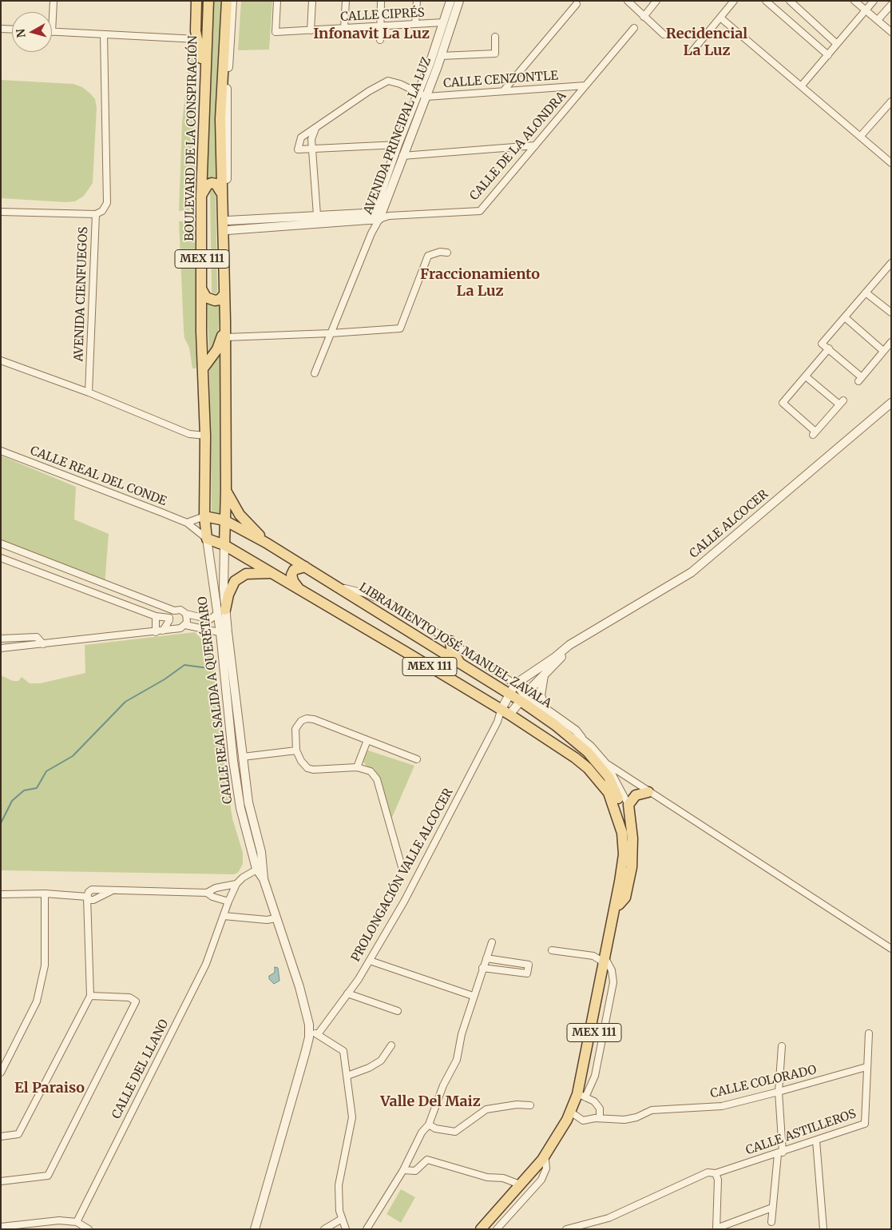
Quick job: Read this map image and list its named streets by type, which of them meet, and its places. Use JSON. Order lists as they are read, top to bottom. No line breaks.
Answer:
{"streets":{"main road":["BOULEVARD DE LA CONSPIRACIÓN","MEX 111","LIBRAMIENTO JOSÉ MANUEL ZAVALA"],"street":["CALLE CIPRÉS","CALLE CENZONTLE","AVENIDA PRINCIPAL LA LUZ","CALLE DE LA ALONDRA","AVENIDA CIENFUEGOS","CALLE REAL DEL CONDE","CALLE ALCOCER","CALLE REAL SALIDA A QUERÉTARO","PROLONGACIÓN VALLE ALCOCER","CALLE DEL LLANO","CALLE COLORADO","CALLE ASTILLEROS"]},"crossings":[["CALLE CIPRÉS","AVENIDA PRINCIPAL LA LUZ"],["CALLE CENZONTLE","AVENIDA PRINCIPAL LA LUZ"],["CALLE CENZONTLE","CALLE DE LA ALONDRA"],["AVENIDA PRINCIPAL LA LUZ","CALLE DE LA ALONDRA"],["BOULEVARD DE LA CONSPIRACIÓN","MEX 111"],["MEX 111","CALLE REAL DEL CONDE"],["MEX 111","LIBRAMIENTO JOSÉ MANUEL ZAVALA"],["MEX 111","CALLE REAL SALIDA A QUERÉTARO"],["CALLE REAL DEL CONDE","CALLE REAL SALIDA A QUERÉTARO"],["CALLE ALCOCER","LIBRAMIENTO JOSÉ MANUEL ZAVALA"],["CALLE ALCOCER","PROLONGACIÓN VALLE ALCOCER"],["LIBRAMIENTO JOSÉ MANUEL ZAVALA","CALLE REAL SALIDA A QUERÉTARO"],["LIBRAMIENTO JOSÉ MANUEL ZAVALA","PROLONGACIÓN VALLE ALCOCER"],["LIBRAMIENTO JOSÉ MANUEL ZAVALA","CALLE COLORADO"],["CALLE REAL SALIDA A QUERÉTARO","CALLE DEL LLANO"],["CALLE COLORADO","CALLE ASTILLEROS"]],"districts":["Infonavit La Luz","Recidencial La Luz","Fraccionamiento La Luz","El Paraiso","Valle Del Maiz"],"north":"left"}
